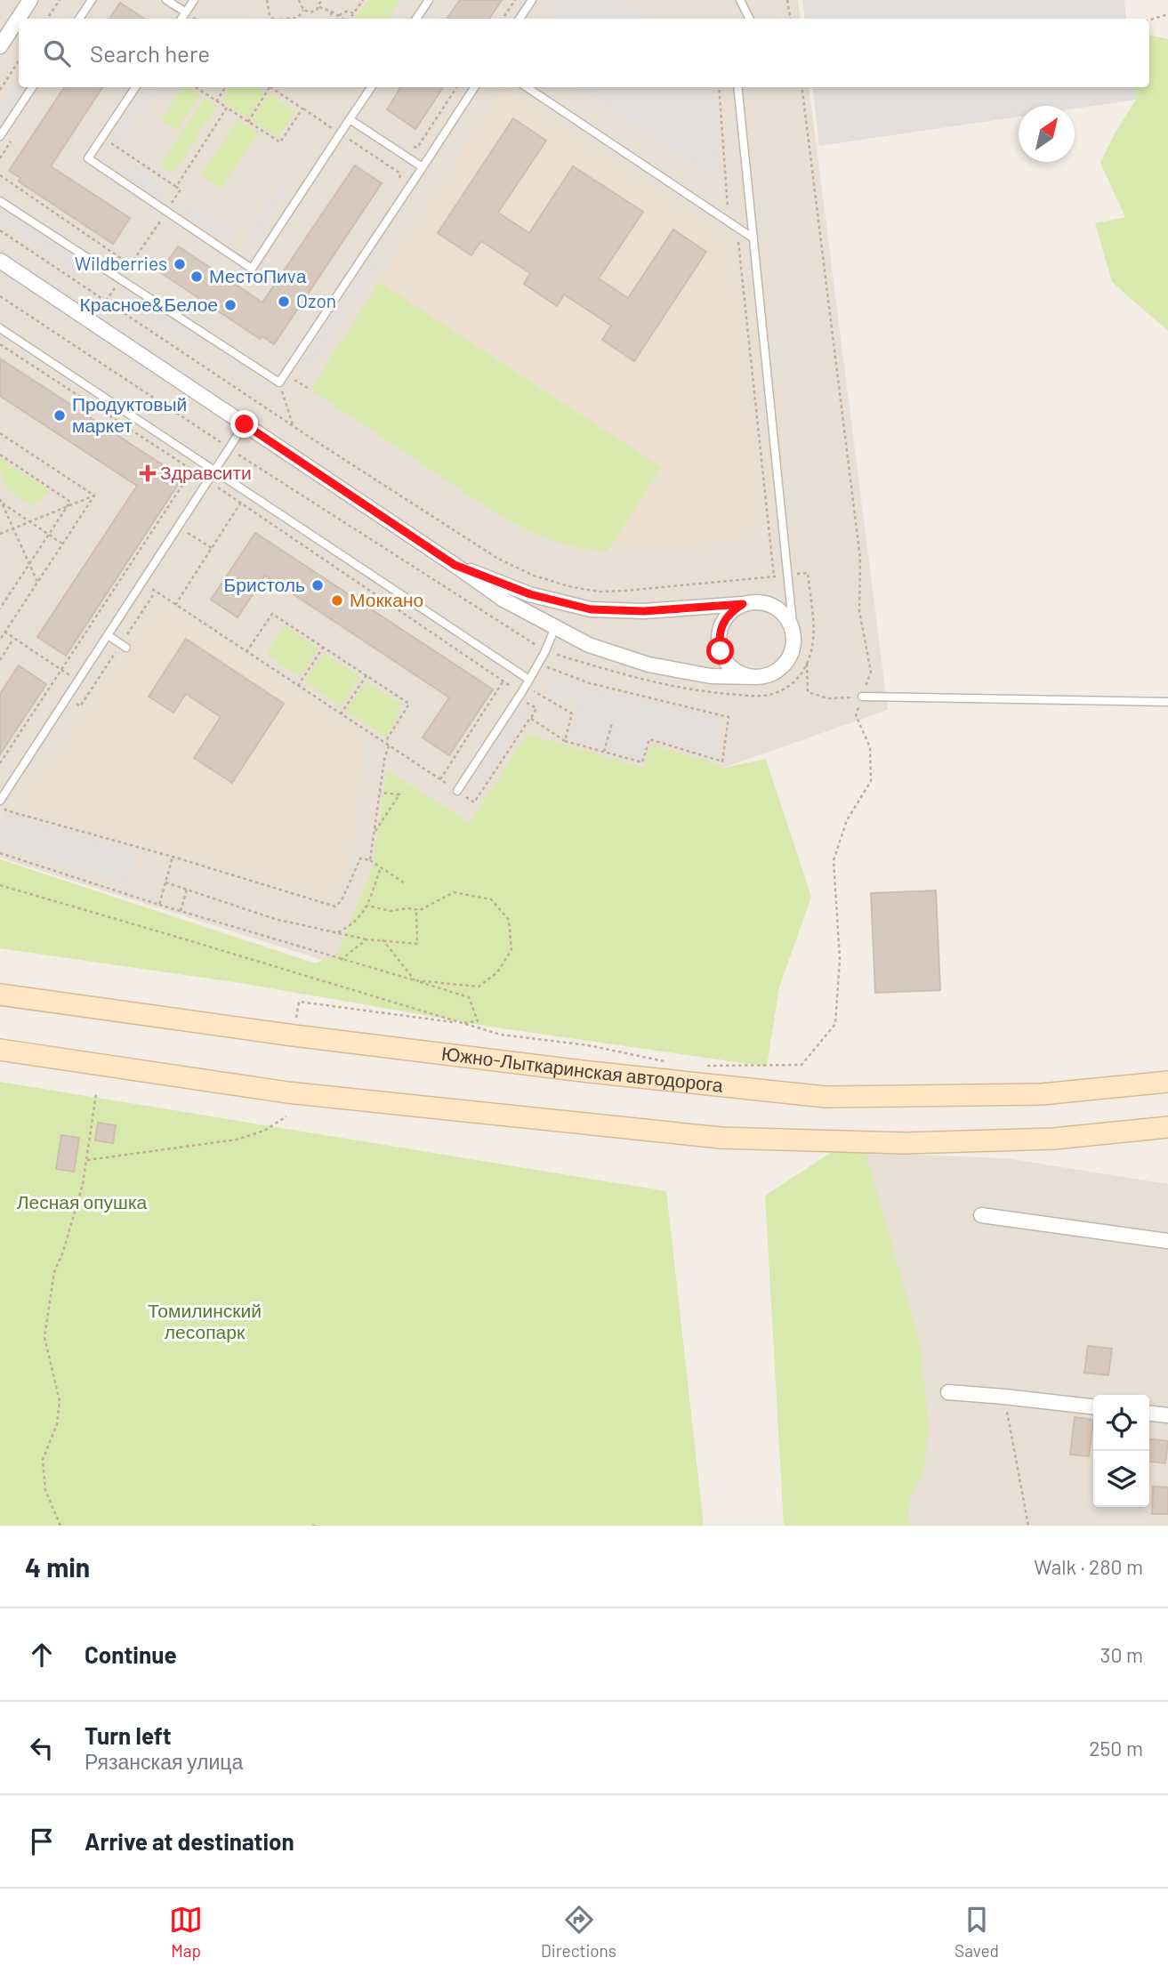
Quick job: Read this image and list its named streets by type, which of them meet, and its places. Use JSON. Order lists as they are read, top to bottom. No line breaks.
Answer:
{"streets":{"main road":["Южно-Лыткаринская автодорога"]},"parks":["Лесная опушка","Томилинский лесопарк"],"places":{"other":["Wildberries","МестоПиvа","Ozon","Красное&Белое","Продуктовый маркет","Бристоль","Моккано"],"health":["Здравсити"]},"north":"top right","page":{"search":"Search here","heading":["4 min","Walk · 280 m"],"list":[["Continue","30 m"],["Turn left","Рязанская улица","250 m"],"Arrive at destination"],"nav":["Map","Directions","Saved"]}}
